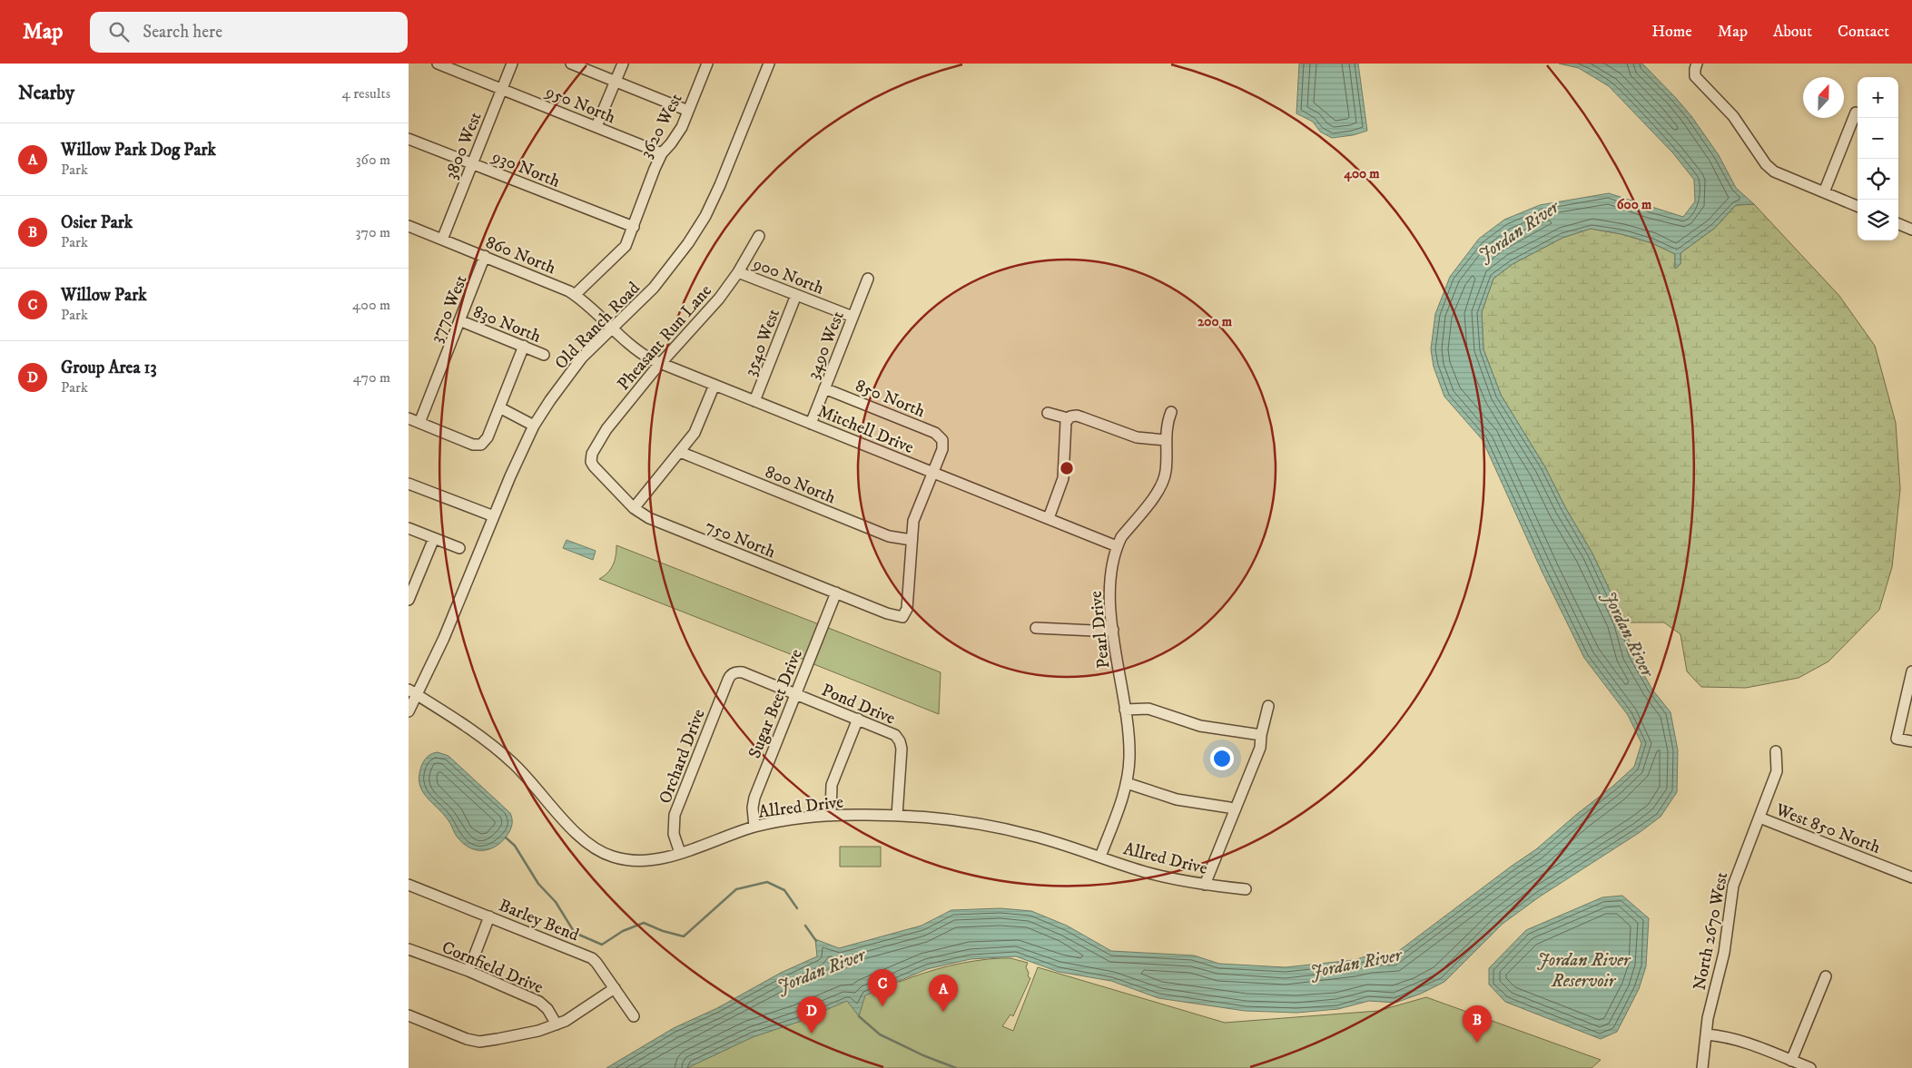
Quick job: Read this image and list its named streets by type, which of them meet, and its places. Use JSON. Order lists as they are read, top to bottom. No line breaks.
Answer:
{"streets":{"street":["950 North","3620 West","3800 West","930 North","860 North","900 North","3770 West","830 North","Old Ranch Road","Pheasant Run Lane","3540 West","3490 West","850 North","Mitchell Drive","800 North","750 North","Pearl Drive","Sugar Beet Drive","Pond Drive","Orchard Drive","Allred Drive","West 850 North","Barley Bend","North 2670 West","Cornfield Drive"]},"crossings":[["950 North","3620 West"],["950 North","3800 West"],["3620 West","930 North"],["3620 West","860 North"],["3800 West","930 North"],["3800 West","860 North"],["860 North","3770 West"],["860 North","Old Ranch Road"],["860 North","Mitchell Drive"],["900 North","Pheasant Run Lane"],["900 North","3540 West"],["900 North","3490 West"],["3770 West","830 North"],["Old Ranch Road","Mitchell Drive"],["Old Ranch Road","Allred Drive"],["Pheasant Run Lane","Mitchell Drive"],["Pheasant Run Lane","750 North"],["3540 West","Mitchell Drive"],["3490 West","850 North"],["3490 West","Mitchell Drive"],["850 North","Mitchell Drive"],["Mitchell Drive","Pearl Drive"],["800 North","750 North"],["750 North","Sugar Beet Drive"],["Pearl Drive","Allred Drive"],["Sugar Beet Drive","Pond Drive"],["Sugar Beet Drive","Allred Drive"],["Pond Drive","Orchard Drive"],["Pond Drive","Allred Drive"],["Orchard Drive","Allred Drive"],["West 850 North","North 2670 West"]],"water":["Jordan River","Jordan River Reservoir"],"north":"top","page":{"header":"Map","search":"Search here","nav":["Home","Map","About","Contact"],"heading":["Nearby","4 results"],"map_buttons":["+","−"],"list":[{"mark":"A","name":"Willow Park Dog Park","note":"Park","value":"360 m"},{"mark":"B","name":"Osier Park","note":"Park","value":"370 m"},{"mark":"C","name":"Willow Park","note":"Park","value":"400 m"},{"mark":"D","name":"Group Area 13","note":"Park","value":"470 m"}],"pins":["C","A","D","B"]},"rings":["400 m","600 m","200 m"]}
